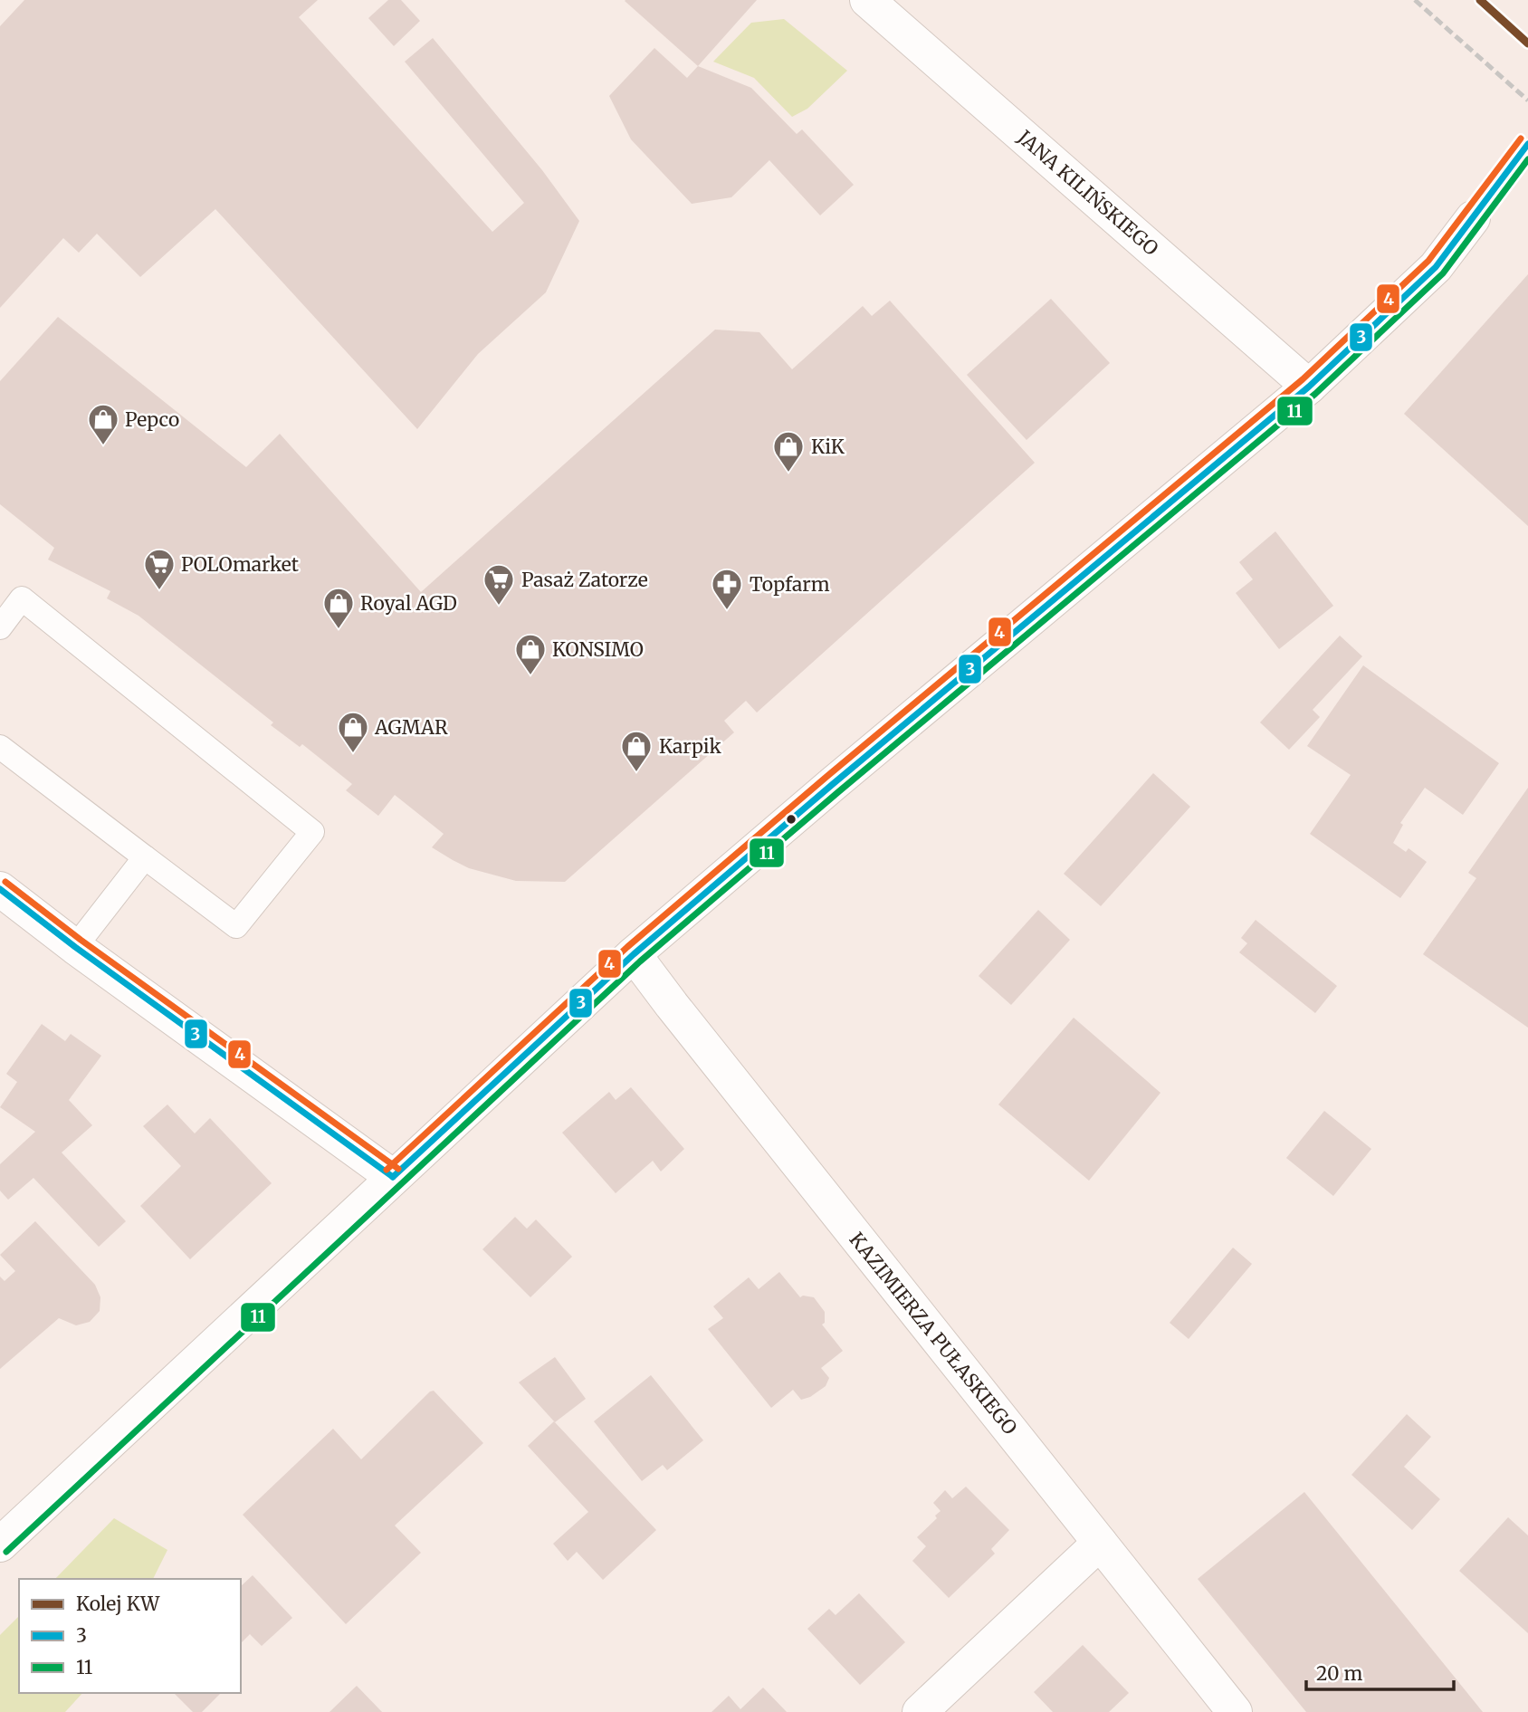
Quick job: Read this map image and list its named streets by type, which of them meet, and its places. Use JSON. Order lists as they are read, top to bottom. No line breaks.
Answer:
{"streets":{"street":["JANA KILIŃSKIEGO","KAZIMIERZA PUŁASKIEGO"]},"places":{"shop":["Pepco","KiK","Royal AGD","KONSIMO","AGMAR","Karpik"],"supermarket":["POLOmarket","Pasaż Zatorze"],"pharmacy":["Topfarm"]},"lines":["rail line KW","transit line 4","transit line 3","transit line 11"],"legend":["Kolej KW","3","11"],"scale_bar":"20 m"}
